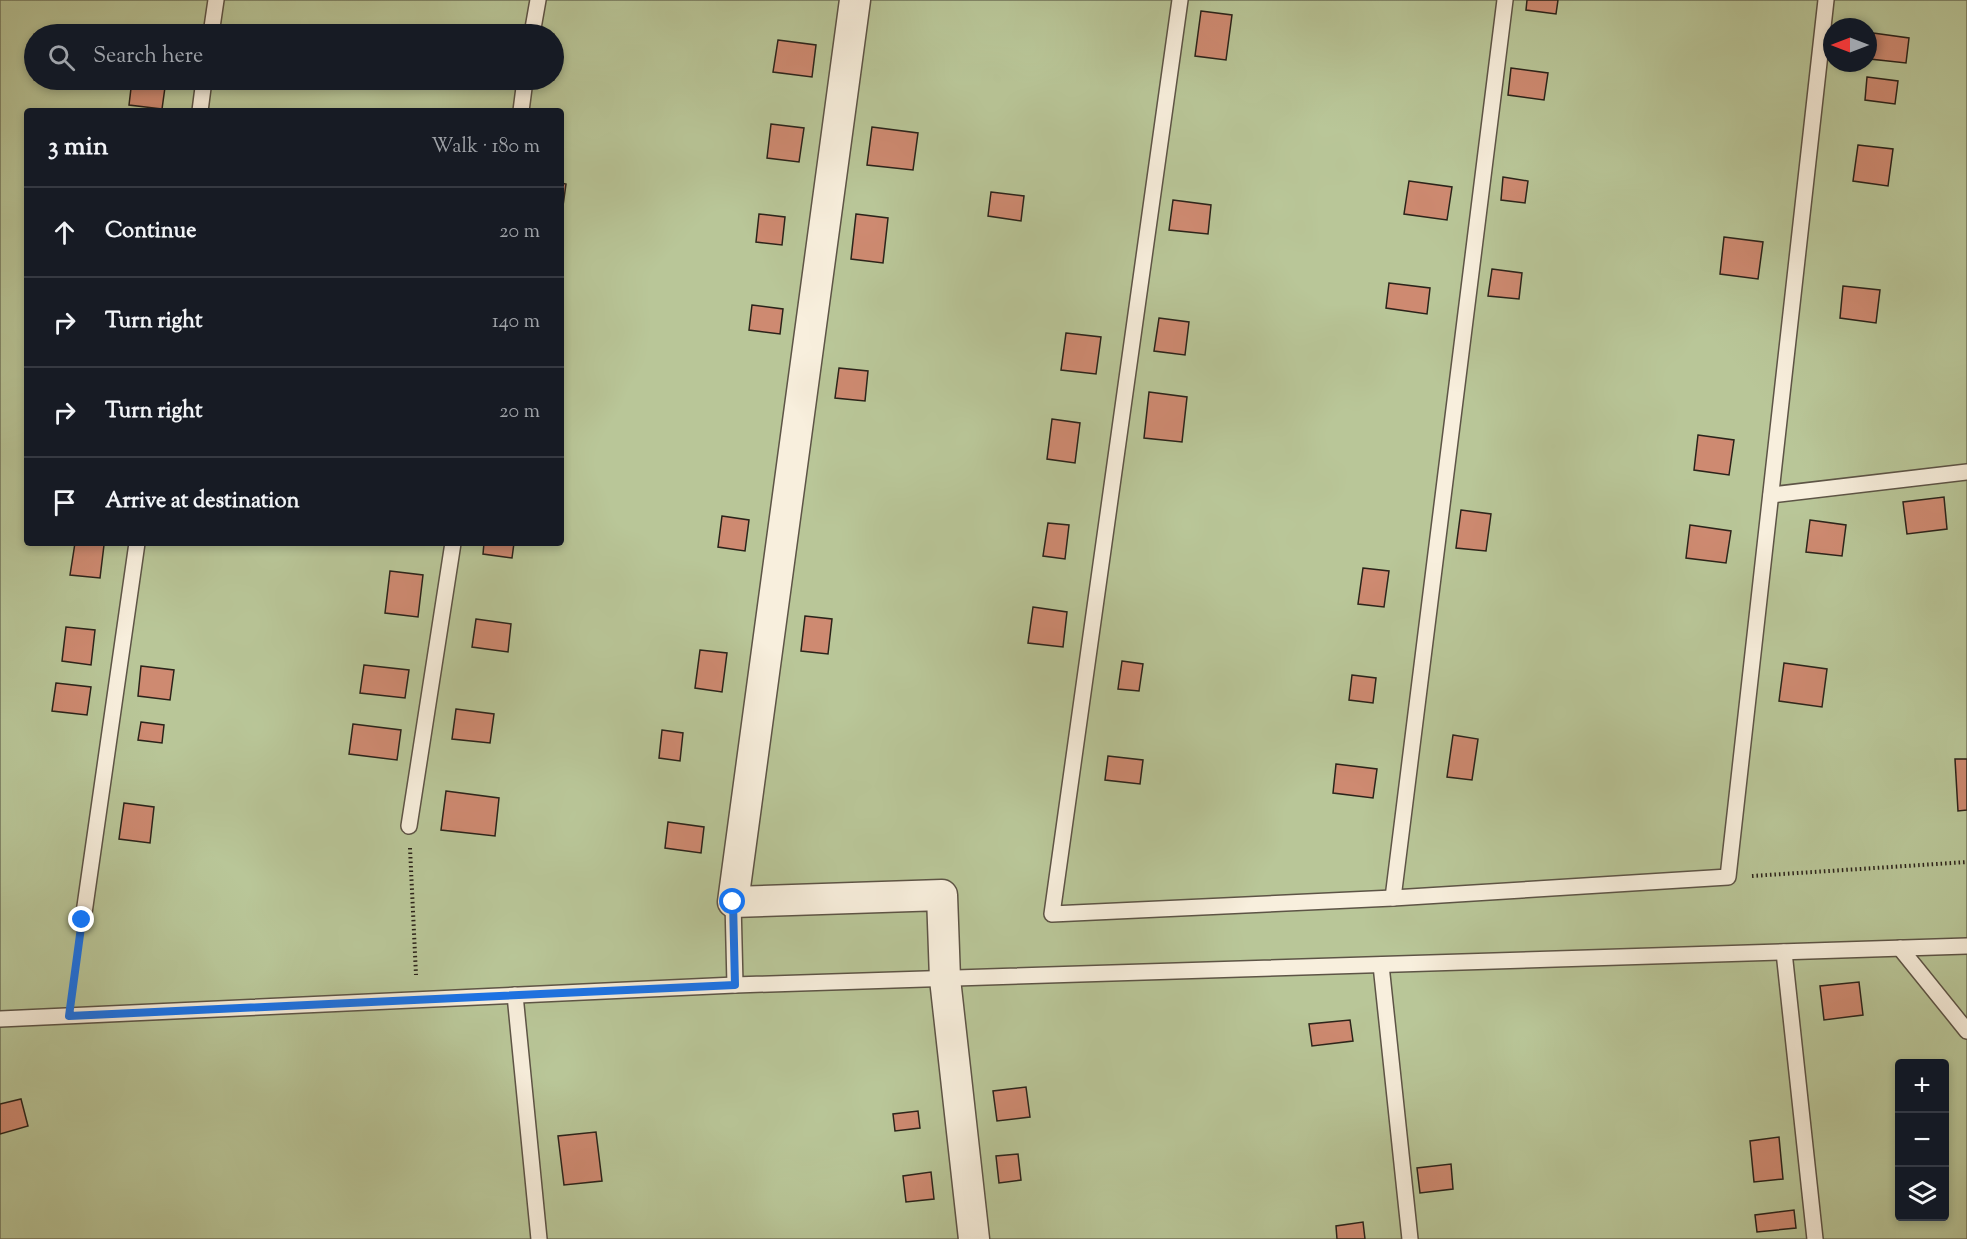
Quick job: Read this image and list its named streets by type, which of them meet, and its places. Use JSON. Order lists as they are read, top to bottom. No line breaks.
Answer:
{"north":"left","page":{"search":"Search here","heading":["3 min","Walk · 180 m"],"list":[["Continue","20 m"],["Turn right","140 m"],["Turn right","20 m"],"Arrive at destination"],"map_buttons":["+","−"]}}
